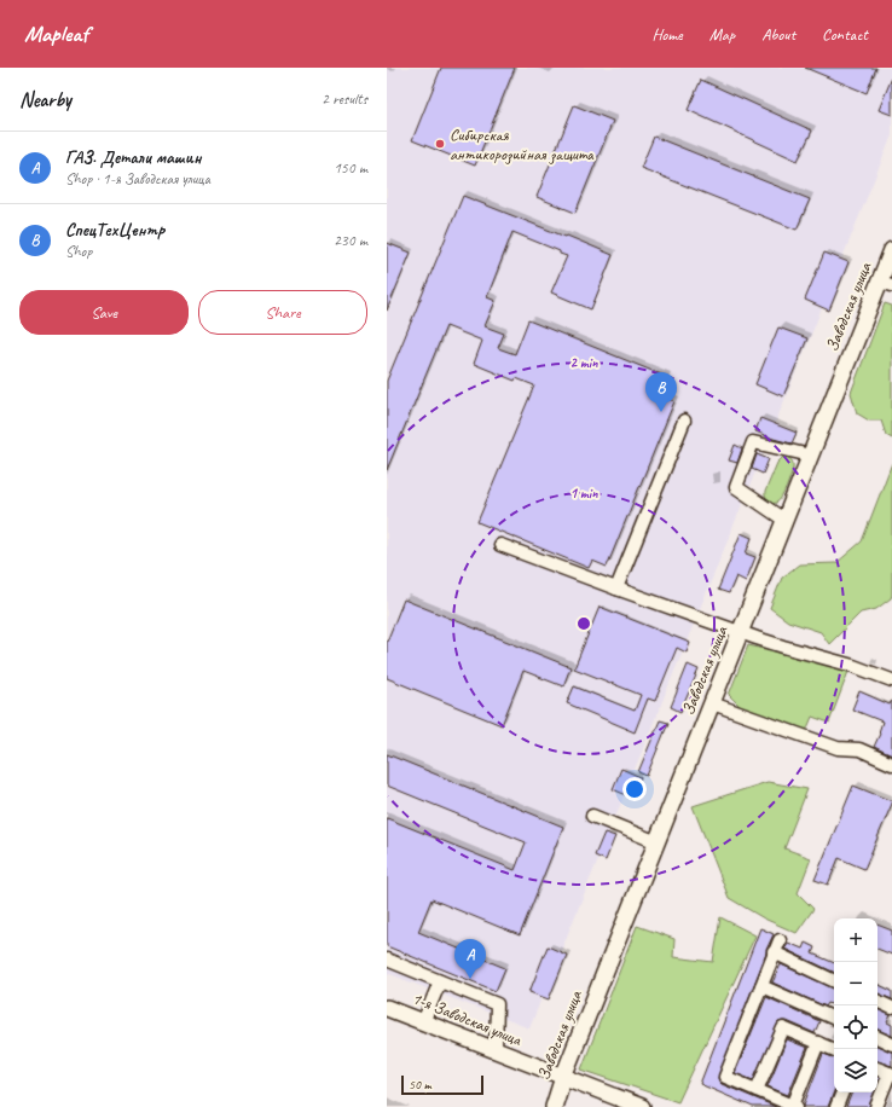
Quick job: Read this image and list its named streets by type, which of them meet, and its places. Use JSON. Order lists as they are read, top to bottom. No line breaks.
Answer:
{"streets":{"main road":["Заводская улица","1-я Заводская улица"]},"crossings":[["Заводская улица","1-я Заводская улица"]],"places":["Сибирская антикорозийная защита"],"scale_bar":"50 m","page":{"header":"Mapleaf","nav":["Home","Map","About","Contact"],"heading":["Nearby","2 results"],"list":[{"mark":"A","name":"ГАЗ. Детали машин","note":"Shop · 1-я Заводская улица","value":"150 m"},{"mark":"B","name":"СпецТехЦентр","note":"Shop","value":"230 m"}],"buttons":["Save","Share"],"pins":["B","A"],"map_buttons":["+","−"],"scale":"50 m"},"rings":["2 min","1 min"]}
